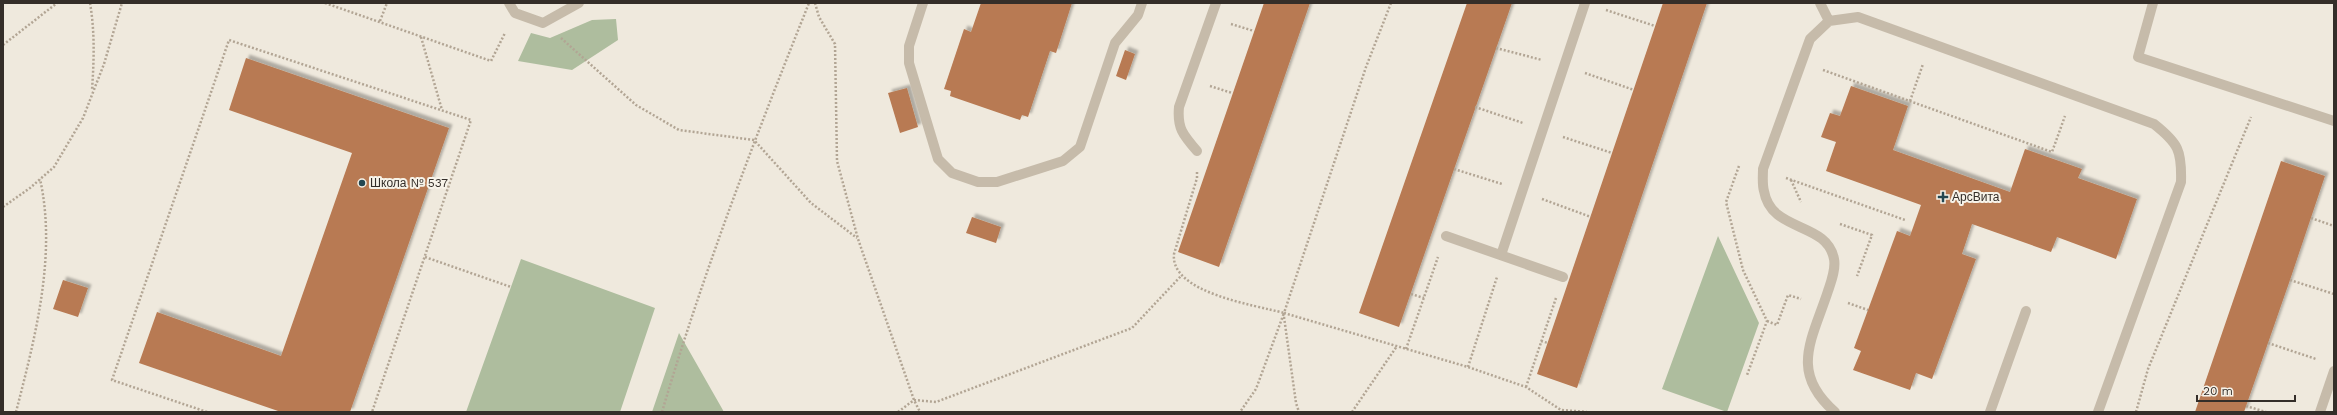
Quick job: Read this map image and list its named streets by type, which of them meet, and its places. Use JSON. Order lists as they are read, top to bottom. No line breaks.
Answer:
{"places":{"other":["Школа № 537"],"health":["АрсВита"]},"scale_bar":"20 m"}
